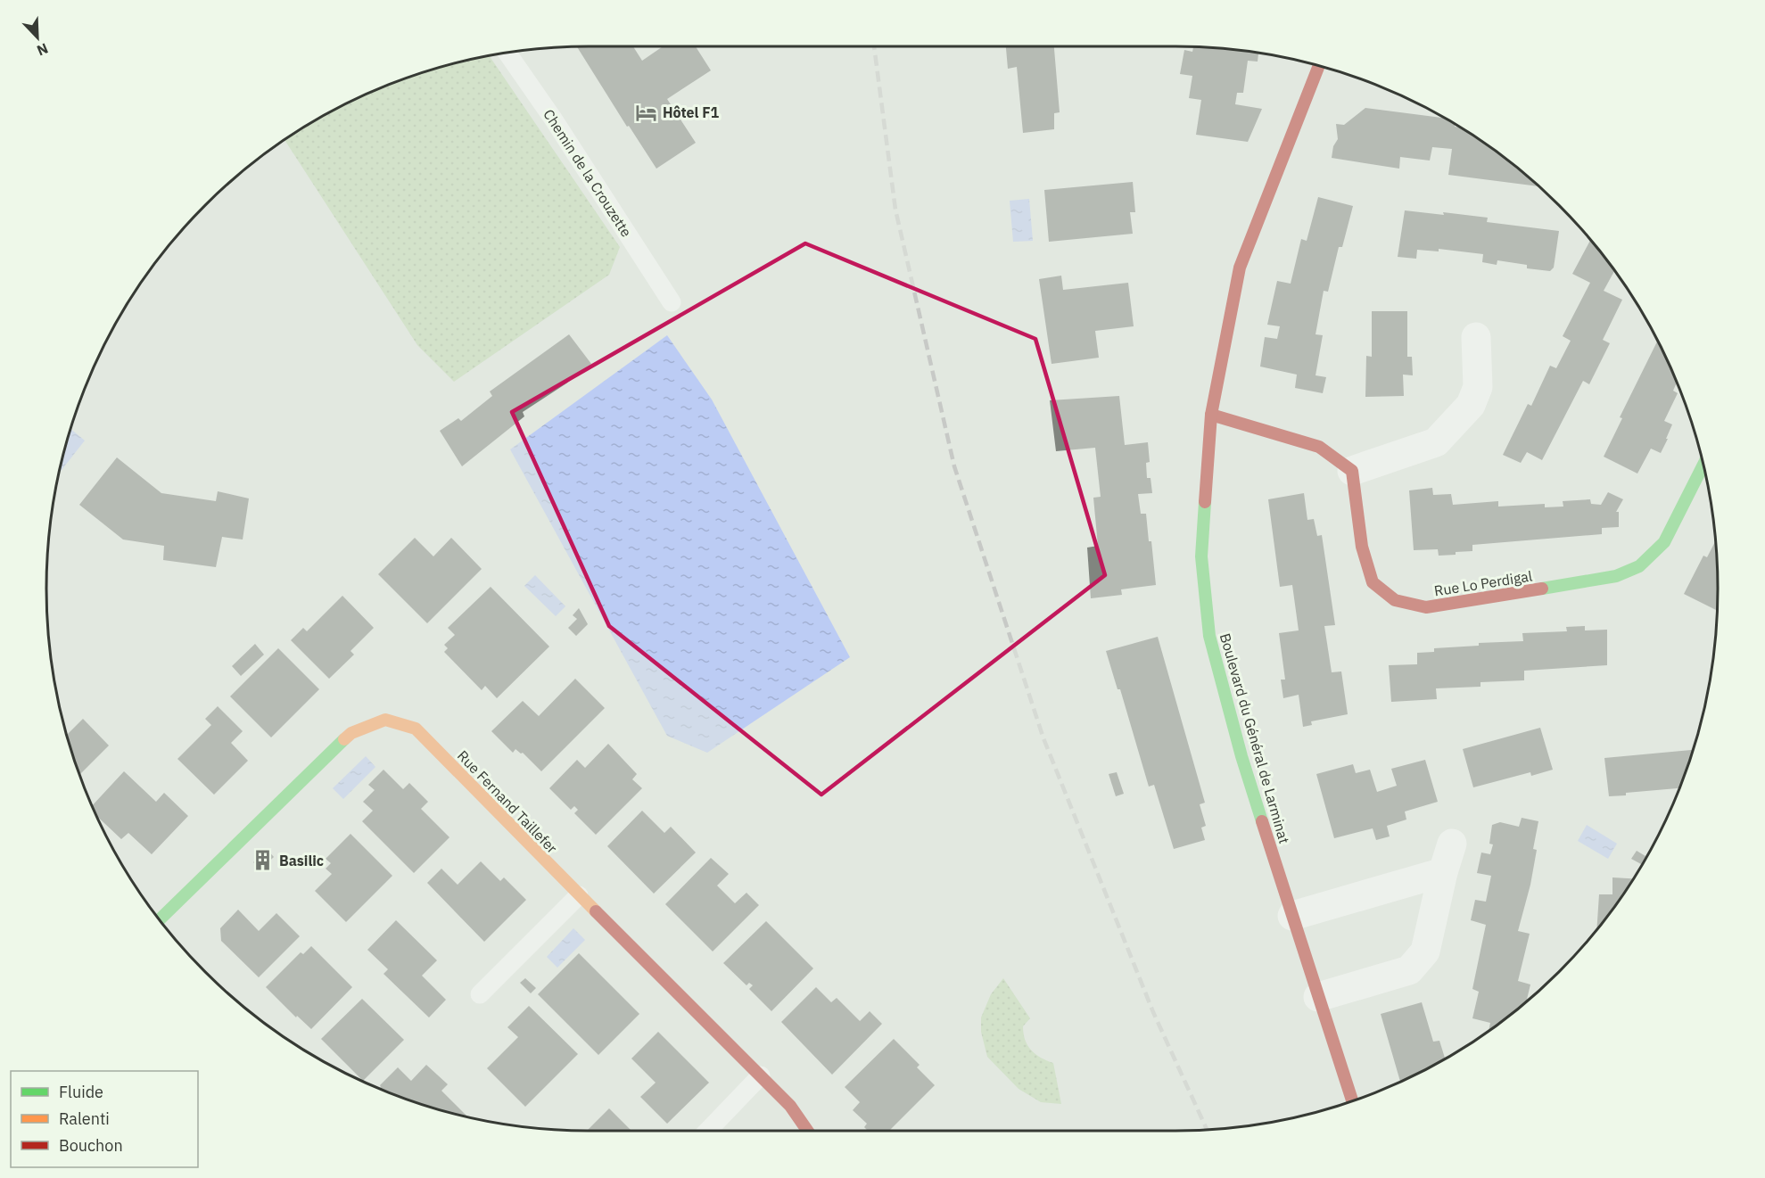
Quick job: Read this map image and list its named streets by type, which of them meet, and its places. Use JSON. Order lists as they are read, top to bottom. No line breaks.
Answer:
{"streets":{"street":["Rue Lo Perdigal","Boulevard du Général de Larminat","Rue Fernand Taillefer"],"lane":["Chemin de la Crouzette"]},"places":{"hotel":["Hôtel F1"],"building":["Basilic"]},"legend":["Fluide","Ralenti","Bouchon"],"north":"bottom right"}
